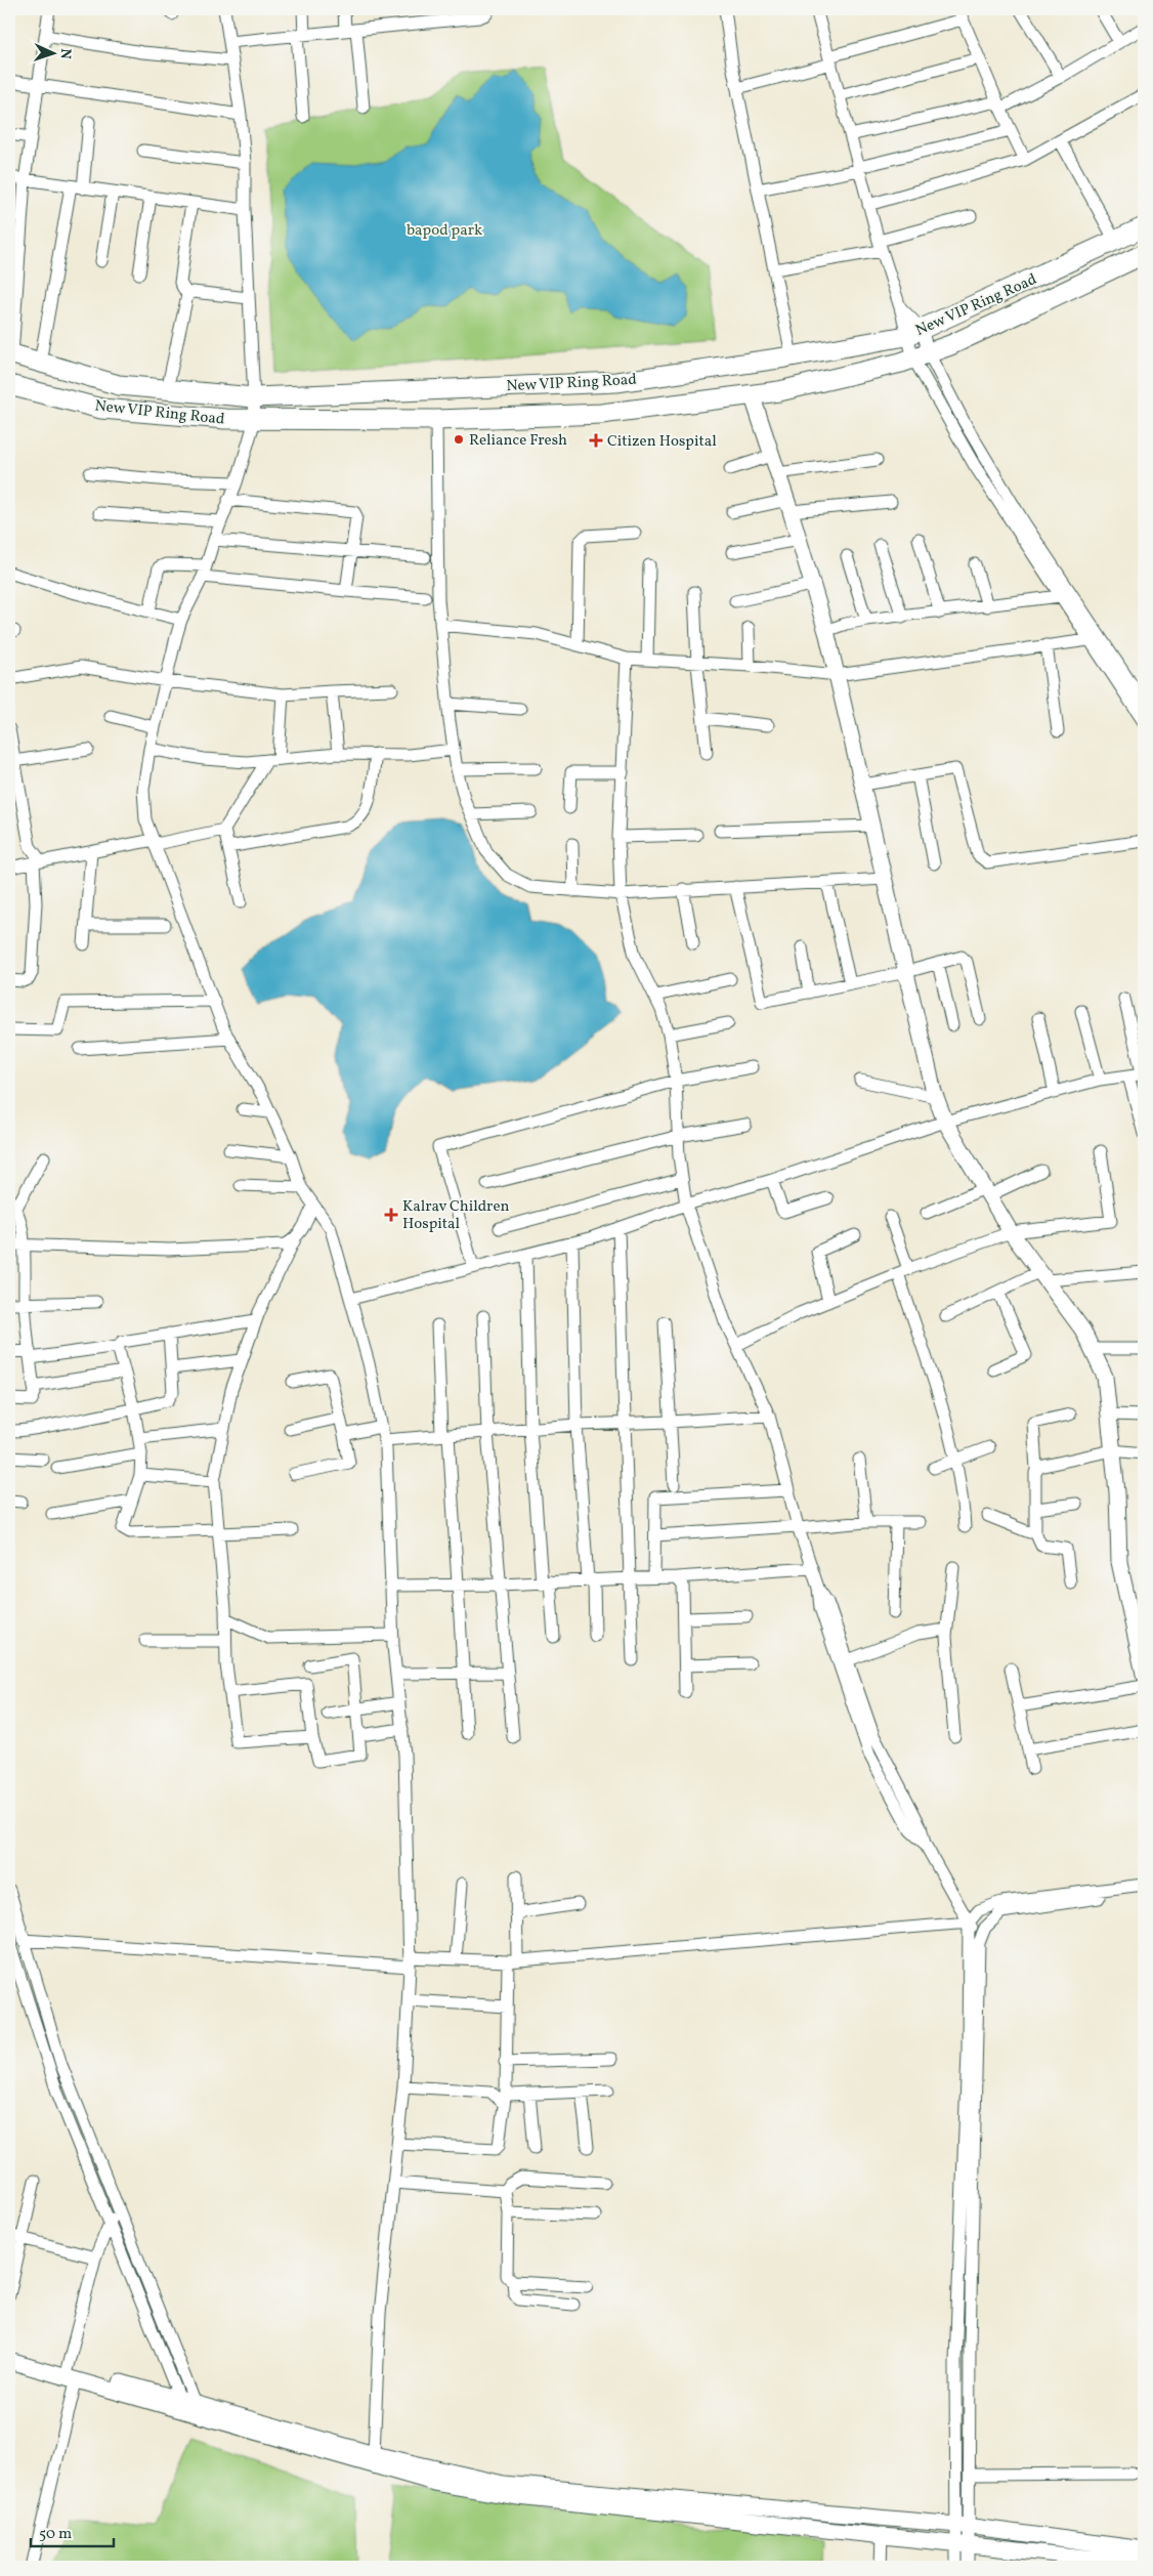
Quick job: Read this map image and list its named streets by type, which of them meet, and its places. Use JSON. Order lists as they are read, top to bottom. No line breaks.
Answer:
{"streets":{"main road":["New VIP Ring Road"]},"parks":["bapod park"],"places":{"other":["Reliance Fresh"],"health":["Citizen Hospital","Kalrav Children Hospital"]},"scale_bar":"50 m","north":"right"}
